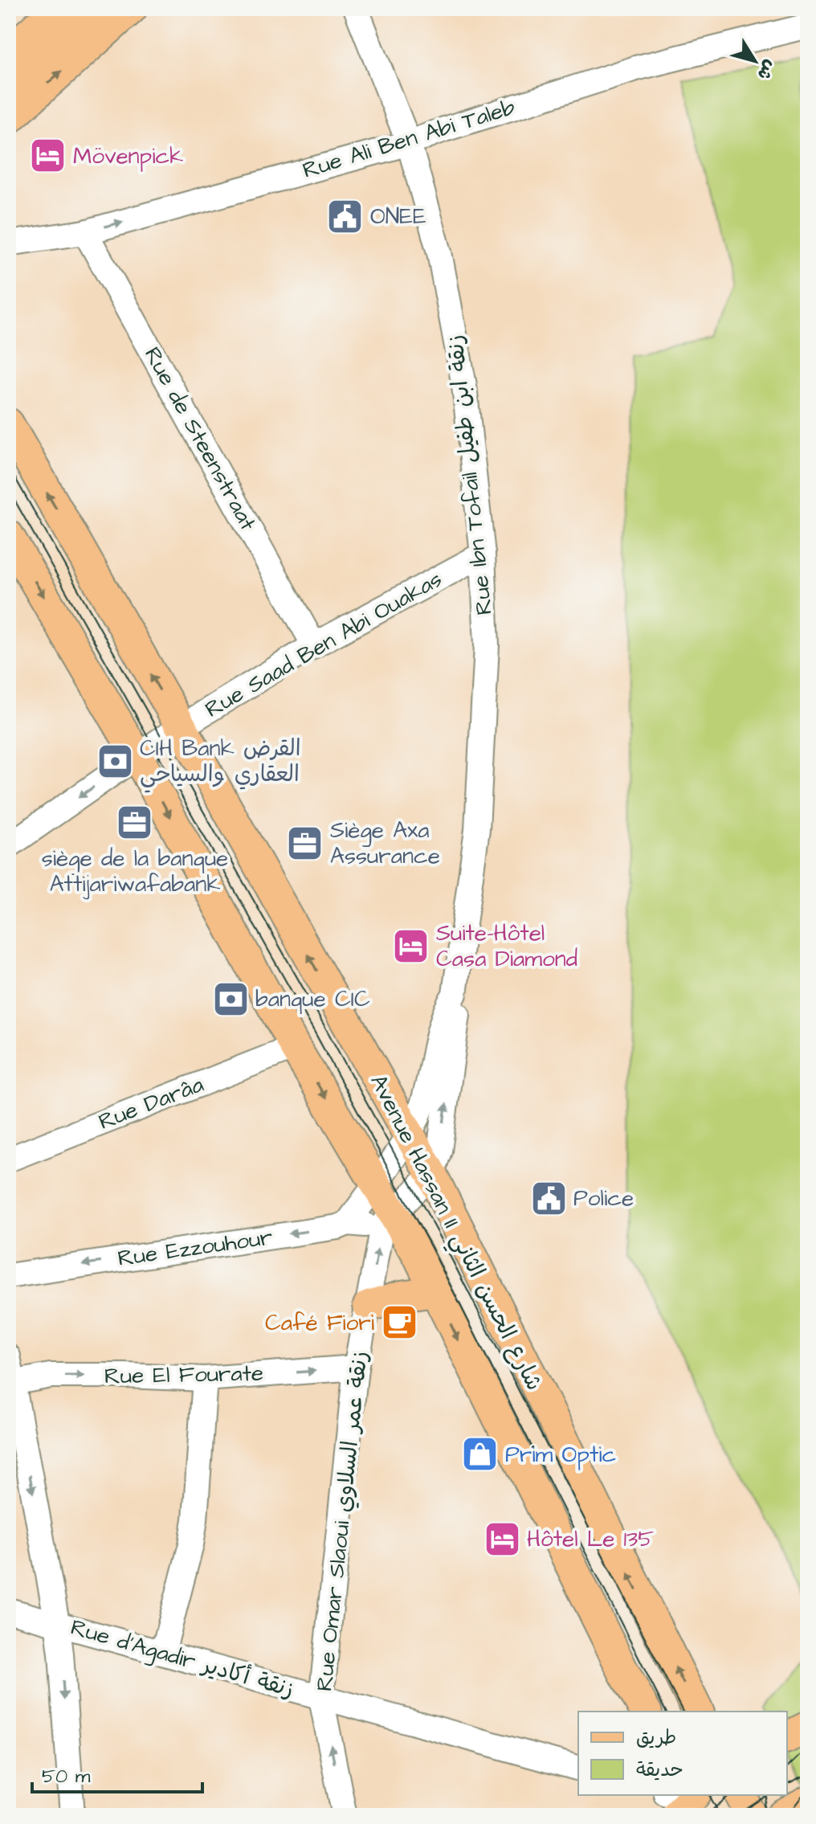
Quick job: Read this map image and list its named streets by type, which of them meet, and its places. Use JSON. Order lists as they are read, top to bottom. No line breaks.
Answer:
{"streets":{"main road":["Avenue Hassan II شارع الحسن الثاني"],"street":["Rue Ali Ben Abi Taleb","Rue de Steenstraat","Rue Ibn Tofail زنقة ابن طفيل","Rue Saad Ben Abi Ouakas","Rue Darâa","Rue Ezzouhour","Rue El Fourate","Rue Omar Slaoui زنقة عمر السلاوي","Rue d'Agadir زنقة أكادير"]},"crossings":[["Rue Ali Ben Abi Taleb","Rue de Steenstraat"],["Rue Ali Ben Abi Taleb","Rue Ibn Tofail زنقة ابن طفيل"],["Rue de Steenstraat","Rue Saad Ben Abi Ouakas"],["Rue Ibn Tofail زنقة ابن طفيل","Rue Saad Ben Abi Ouakas"],["Rue Ibn Tofail زنقة ابن طفيل","Avenue Hassan II شارع الحسن الثاني"],["Rue Ibn Tofail زنقة ابن طفيل","Rue Ezzouhour"],["Rue Saad Ben Abi Ouakas","Avenue Hassan II شارع الحسن الثاني"],["Rue Darâa","Avenue Hassan II شارع الحسن الثاني"],["Avenue Hassan II شارع الحسن الثاني","Rue Ezzouhour"],["Avenue Hassan II شارع الحسن الثاني","Rue Omar Slaoui زنقة عمر السلاوي"],["Rue Ezzouhour","Rue Omar Slaoui زنقة عمر السلاوي"],["Rue El Fourate","Rue Omar Slaoui زنقة عمر السلاوي"],["Rue Omar Slaoui زنقة عمر السلاوي","Rue d'Agadir زنقة أكادير"]],"one_way":["Rue Ali Ben Abi Taleb","Rue Ezzouhour","Rue El Fourate"],"places":{"hotel":["Mövenpick","Suite-Hôtel Casa Diamond","Hôtel Le 135"],"public building":["ONEE","Police"],"bank":["CIH Bank القرض العقاري والسياحي","banque CIC"],"office":["siège de la banque Attijariwafabank","Siège Axa Assurance"],"cafe":["Café Fiori"],"shop":["Prim Optic"]},"legend":["طريق","حديقة"],"scale_bar":"50 m","north":"bottom right"}
